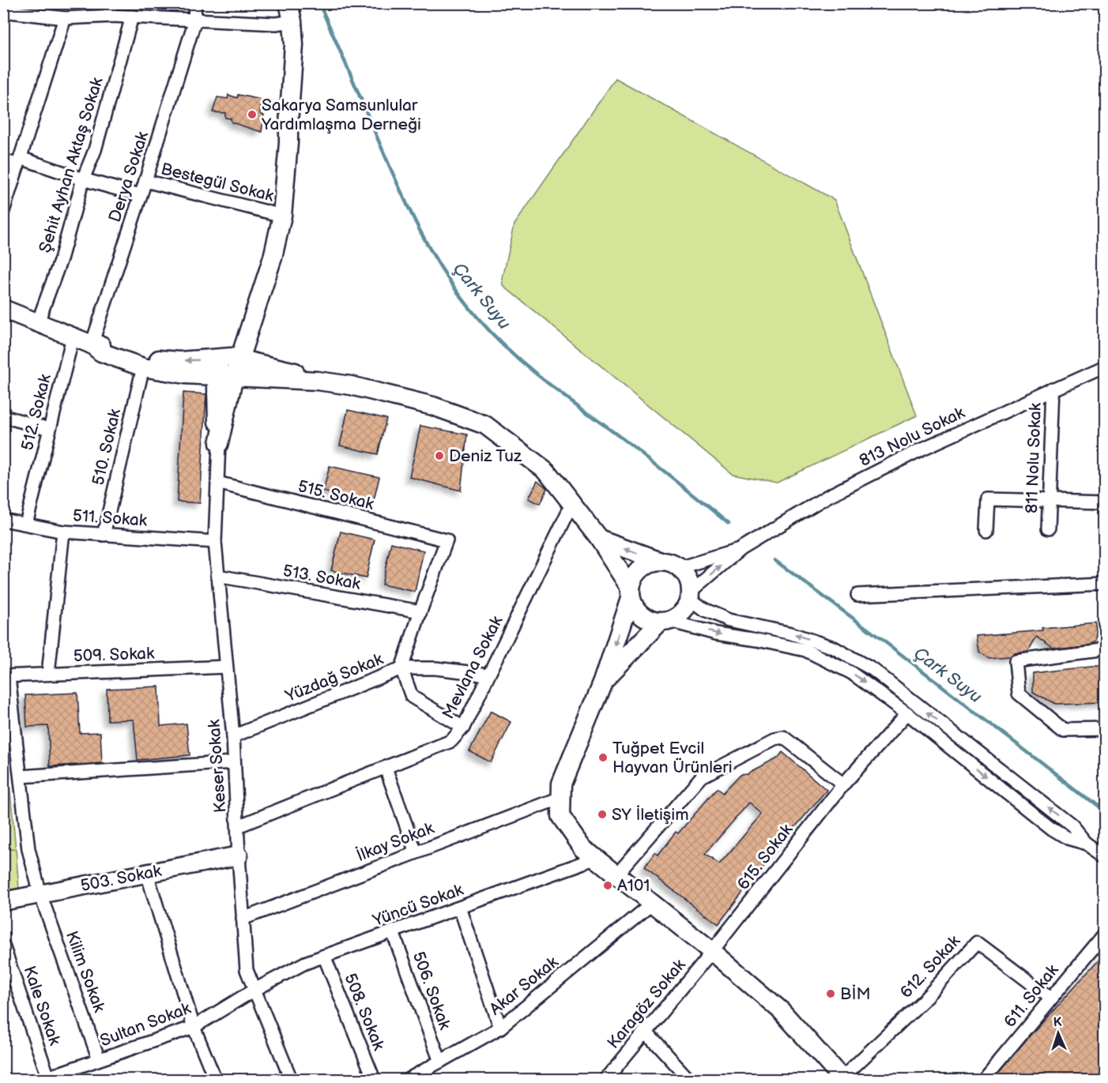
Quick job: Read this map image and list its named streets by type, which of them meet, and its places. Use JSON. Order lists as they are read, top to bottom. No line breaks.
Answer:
{"streets":{"street":["Şehit Ayhan Aktaş Sokak","Derya Sokak","Bestegül Sokak","512. Sokak","813 Nolu Sokak","510. Sokak","811 Nolu Sokak","515. Sokak","511. Sokak","513. Sokak","509. Sokak","Mevlana Sokak","Yüzdağ Sokak","Keser Sokak","İlkay Sokak","615. Sokak","503. Sokak","Yüncü Sokak","612. Sokak","Kilim Sokak","Akar Sokak","506. Sokak","611. Sokak","Karagöz Sokak","Kale Sokak","508. Sokak","Sultan Sokak"]},"crossings":[["Derya Sokak","Bestegül Sokak"],["512. Sokak","511. Sokak"],["813 Nolu Sokak","811 Nolu Sokak"],["510. Sokak","511. Sokak"],["515. Sokak","Yüzdağ Sokak"],["515. Sokak","Keser Sokak"],["511. Sokak","Keser Sokak"],["513. Sokak","Yüzdağ Sokak"],["513. Sokak","Keser Sokak"],["509. Sokak","Keser Sokak"],["509. Sokak","Kilim Sokak"],["Mevlana Sokak","Keser Sokak"],["Yüzdağ Sokak","Keser Sokak"],["Keser Sokak","İlkay Sokak"],["Keser Sokak","503. Sokak"],["Keser Sokak","Yüncü Sokak"],["Keser Sokak","Sultan Sokak"],["615. Sokak","Karagöz Sokak"],["503. Sokak","Kilim Sokak"],["Yüncü Sokak","506. Sokak"],["Yüncü Sokak","508. Sokak"],["Yüncü Sokak","Sultan Sokak"],["612. Sokak","611. Sokak"],["Kilim Sokak","Sultan Sokak"],["Akar Sokak","506. Sokak"],["Kale Sokak","Sultan Sokak"]],"water":["Çark Suyu"],"places":["Sakarya Samsunlular Yardımlaşma Derneği","Deniz Tuz","Tuğpet Evcil Hayvan Ürünleri","SY İletişim","A101","BİM"],"north":"top"}
